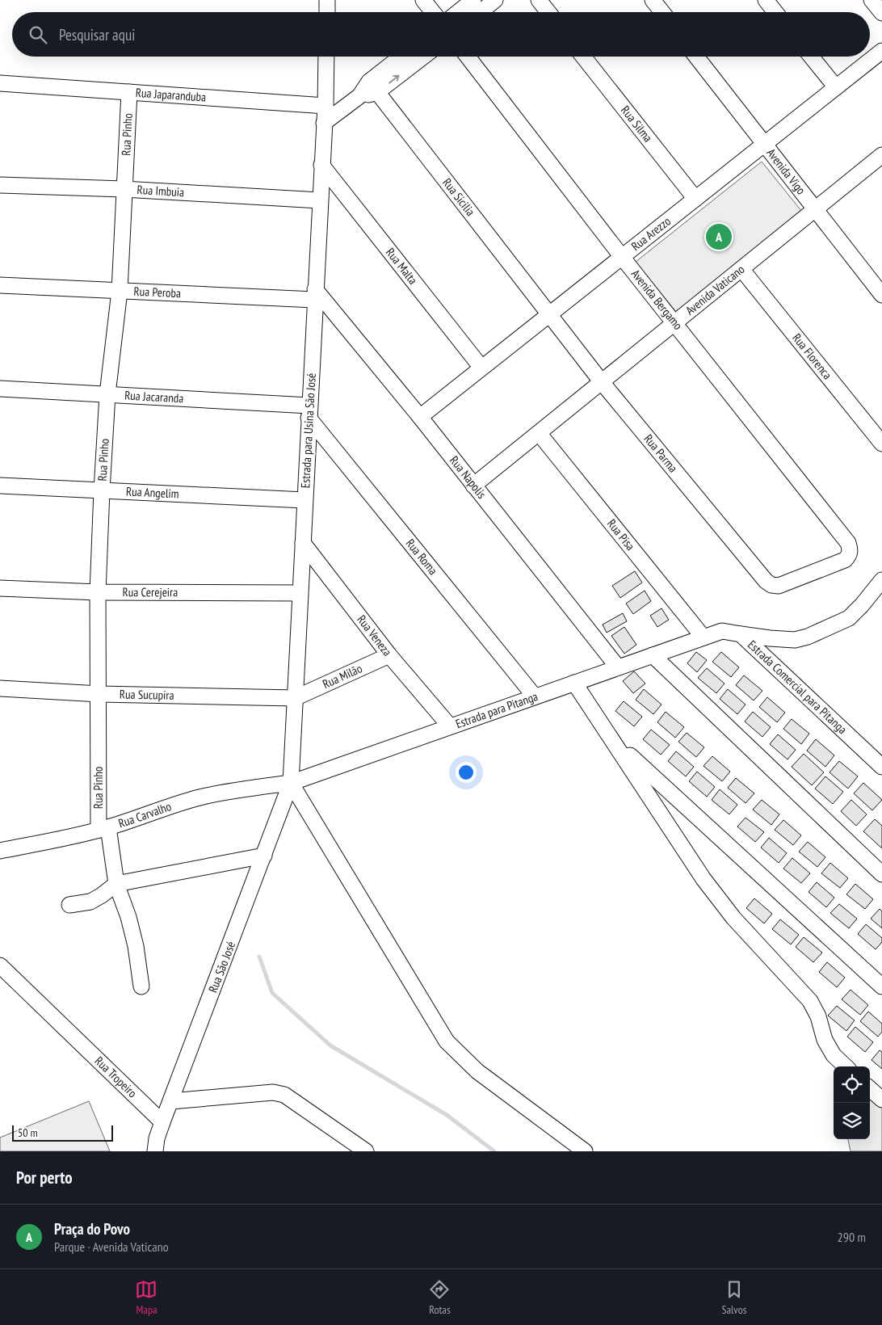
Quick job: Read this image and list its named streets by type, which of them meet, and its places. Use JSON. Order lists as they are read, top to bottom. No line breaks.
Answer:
{"streets":{"street":["Rua Japaranduba","Rua Silma","Rua Pinho","Avenida Vigo","Rua Imbuia","Rua Sicilia","Rua Arezzo","Rua Malta","Avenida Vaticano","Rua Peroba","Avenida Bergamo","Rua Florenca","Rua Jacaranda","Estrada para Usina São José","Rua Parma","Rua Napolis","Rua Angelim","Rua Pisa","Rua Roma","Rua Cerejeira","Rua Veneza","Rua Milão","Estrada Comercial para Pitanga","Rua Sucupira","Estrada para Pitanga","Rua Carvalho","Rua São José","Rua Tropeiro"]},"crossings":[["Rua Japaranduba","Rua Pinho"],["Rua Silma","Rua Arezzo"],["Rua Pinho","Rua Imbuia"],["Rua Pinho","Rua Peroba"],["Rua Pinho","Rua Jacaranda"],["Rua Pinho","Rua Angelim"],["Rua Pinho","Rua Cerejeira"],["Rua Pinho","Rua Sucupira"],["Rua Pinho","Rua Carvalho"],["Avenida Vigo","Rua Arezzo"],["Avenida Vigo","Avenida Vaticano"],["Rua Imbuia","Estrada para Usina São José"],["Rua Sicilia","Rua Arezzo"],["Rua Sicilia","Rua Parma"],["Rua Arezzo","Rua Malta"],["Rua Arezzo","Avenida Bergamo"],["Rua Arezzo","Rua Parma"],["Rua Arezzo","Rua Napolis"],["Rua Malta","Estrada para Usina São José"],["Avenida Vaticano","Avenida Bergamo"],["Avenida Vaticano","Rua Florenca"],["Avenida Vaticano","Rua Parma"],["Avenida Vaticano","Rua Napolis"],["Avenida Vaticano","Rua Pisa"],["Rua Peroba","Estrada para Usina São José"],["Rua Peroba","Rua Napolis"],["Avenida Bergamo","Rua Parma"],["Rua Jacaranda","Estrada para Usina São José"],["Rua Jacaranda","Rua Roma"],["Estrada para Usina São José","Rua Napolis"],["Estrada para Usina São José","Rua Angelim"],["Estrada para Usina São José","Rua Roma"],["Estrada para Usina São José","Rua Cerejeira"],["Estrada para Usina São José","Rua Veneza"],["Estrada para Usina São José","Rua Milão"],["Estrada para Usina São José","Rua Sucupira"],["Estrada para Usina São José","Estrada para Pitanga"],["Estrada para Usina São José","Rua Carvalho"],["Estrada para Usina São José","Rua São José"],["Rua Napolis","Estrada para Pitanga"],["Rua Pisa","Estrada Comercial para Pitanga"],["Rua Pisa","Estrada para Pitanga"],["Rua Roma","Estrada para Pitanga"],["Rua Veneza","Rua Milão"],["Rua Veneza","Estrada para Pitanga"],["Rua Milão","Rua Sucupira"],["Estrada Comercial para Pitanga","Estrada para Pitanga"],["Estrada para Pitanga","Rua Carvalho"],["Estrada para Pitanga","Rua São José"],["Rua Carvalho","Rua São José"],["Rua São José","Rua Tropeiro"]],"scale_bar":"50 m","page":{"search":"Pesquisar aqui","pins":"A","scale":"50 m","heading":"Por perto","list":[{"mark":"A","name":"Praça do Povo","note":"Parque · Avenida Vaticano","value":"290 m"}],"nav":["Mapa","Rotas","Salvos"]}}
